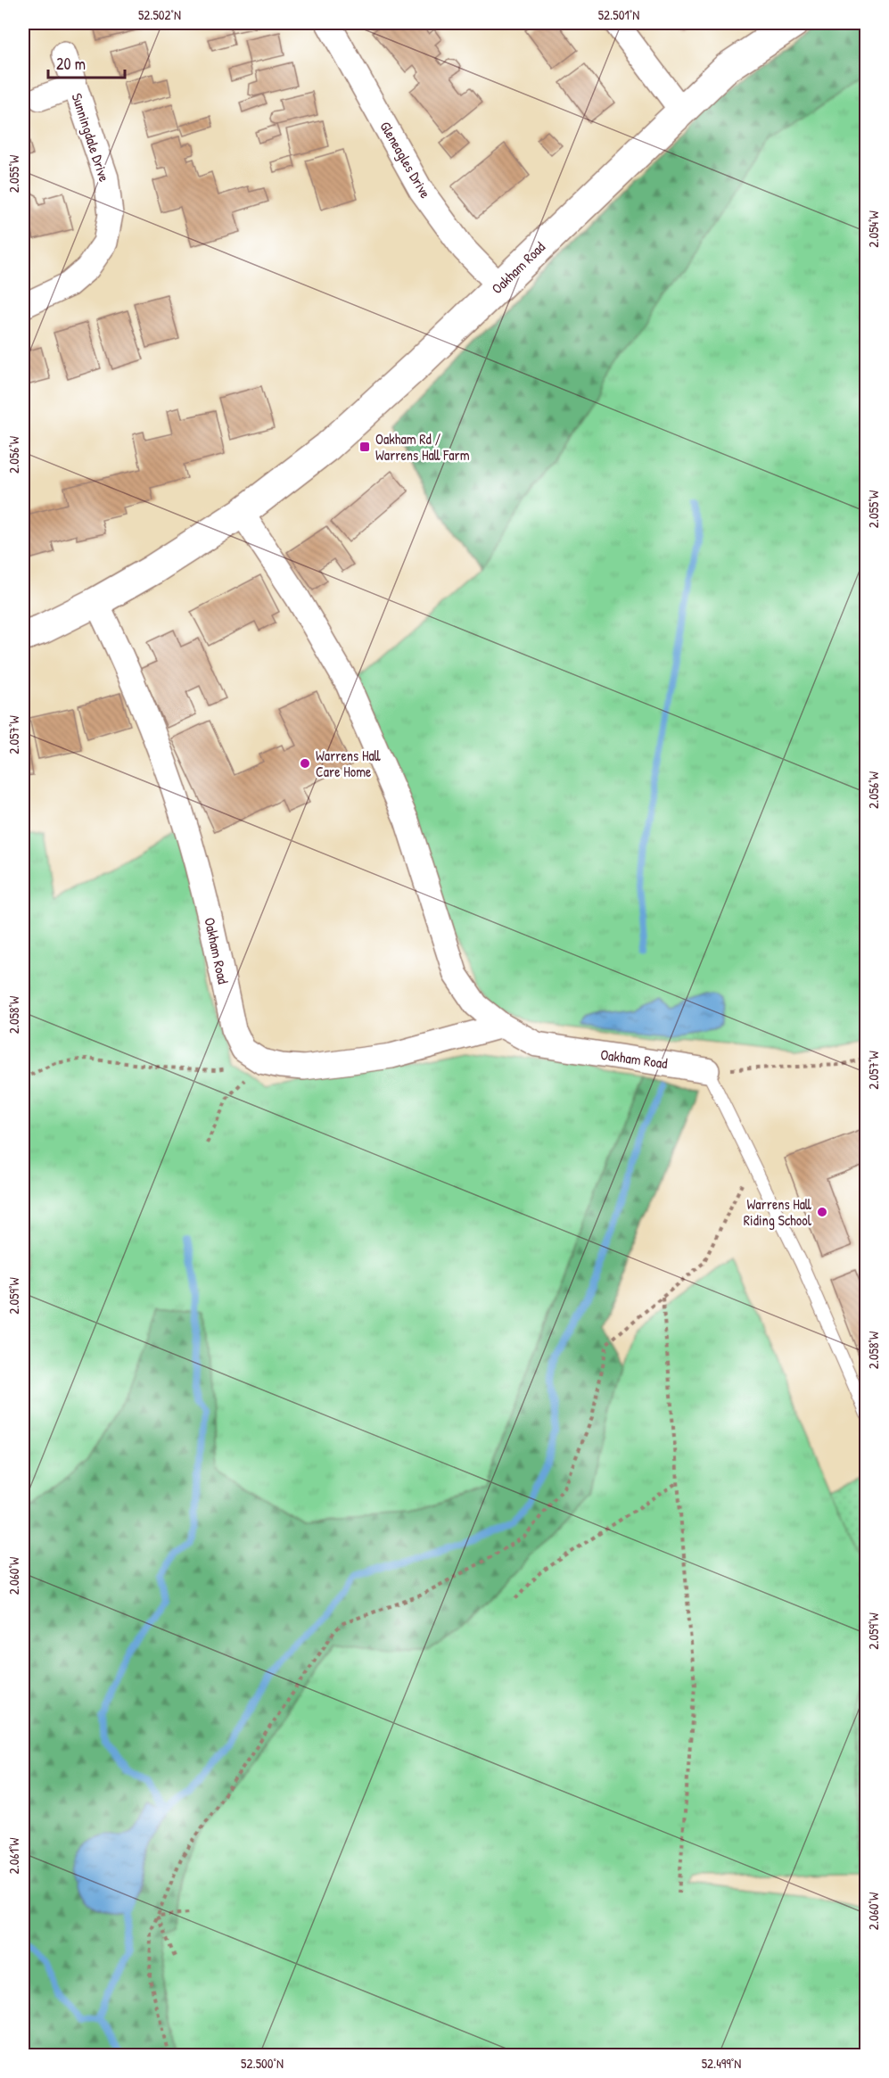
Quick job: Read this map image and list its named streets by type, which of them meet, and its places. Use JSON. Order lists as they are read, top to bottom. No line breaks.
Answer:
{"streets":{"street":["Sunningdale Drive","Gleneagles Drive","Oakham Road"]},"crossings":[["Gleneagles Drive","Oakham Road"]],"places":{"transit":["Oakham Rd / Warrens Hall Farm"],"other":["Warrens Hall Care Home","Warrens Hall Riding School"]},"scale_bar":"20 m","coordinates":["52.502°N","52.501°N","2.055°W","2.054°W","2.056°W","2.057°W","2.058°W","2.059°W","2.060°W","2.061°W","52.500°N","52.499°N"]}
